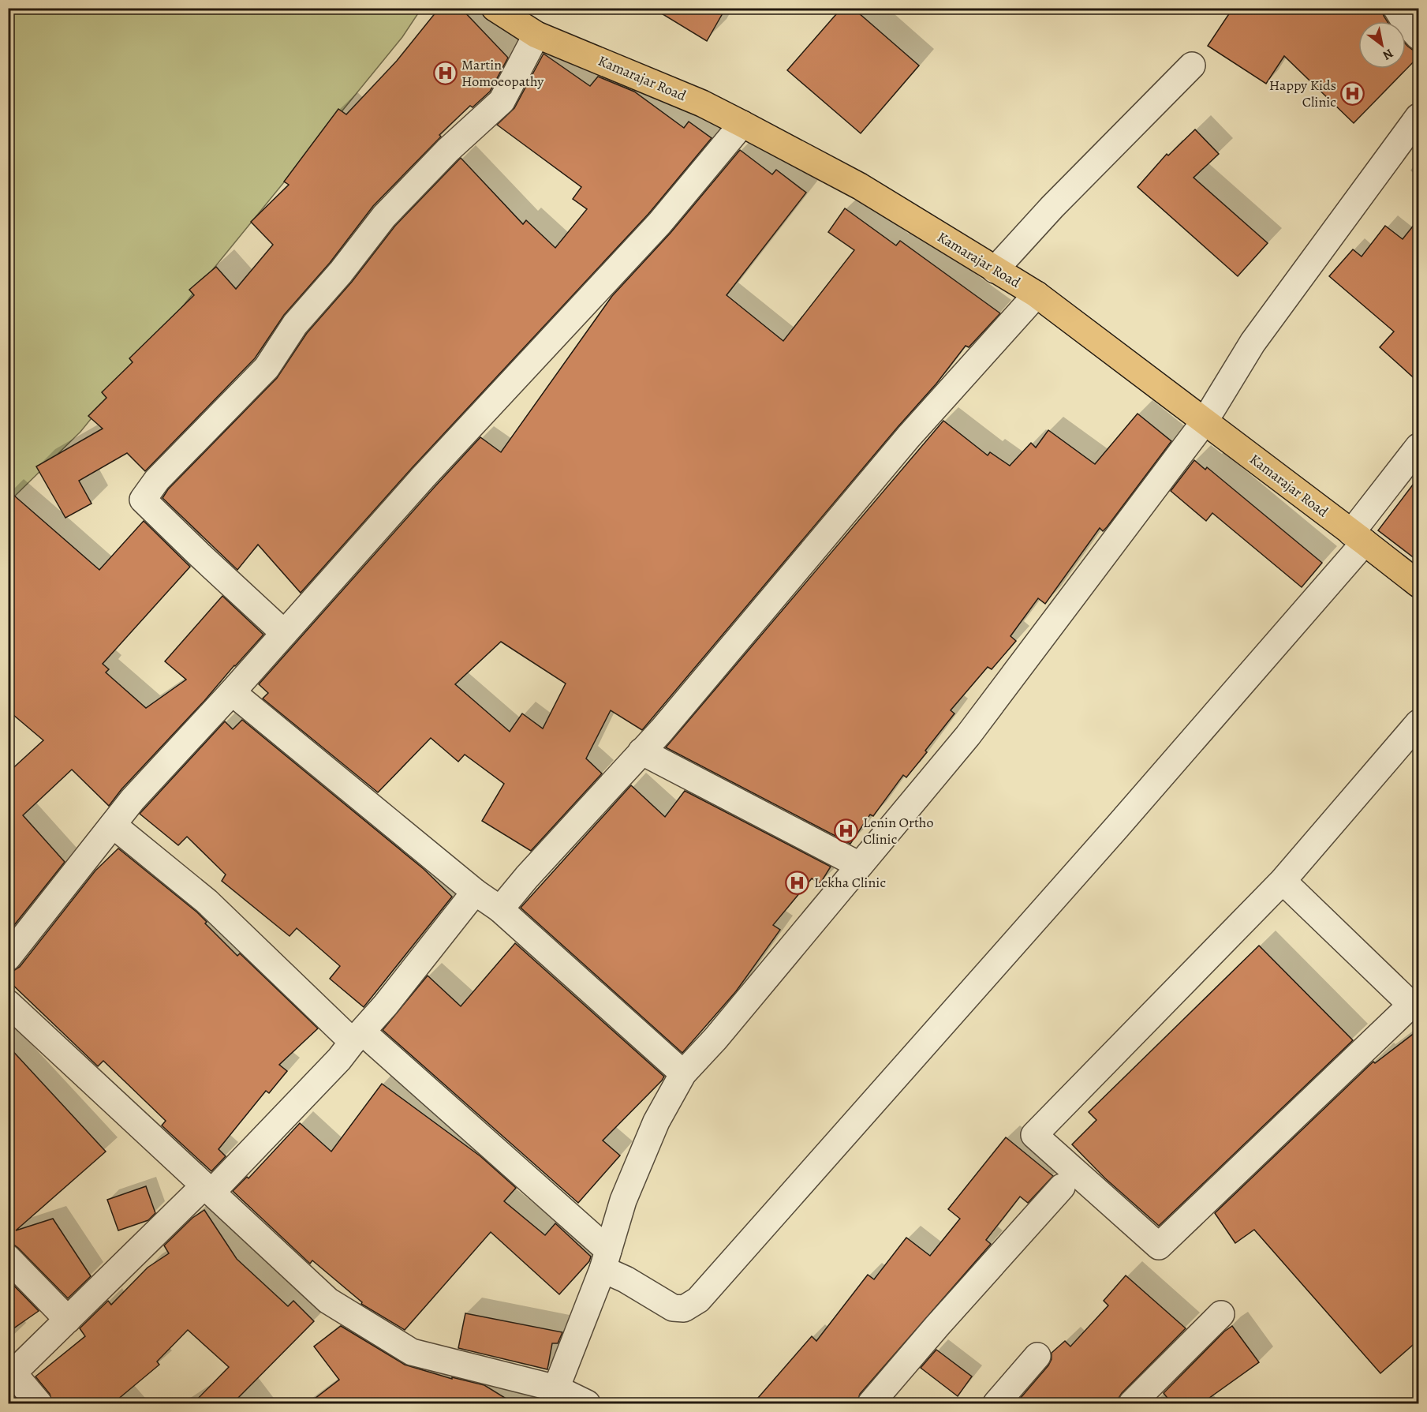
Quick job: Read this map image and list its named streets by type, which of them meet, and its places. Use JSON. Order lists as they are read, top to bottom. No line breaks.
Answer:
{"streets":{"main road":["Kamarajar Road"]},"places":{"hospital":["Martin Homoeopathy","Happy Kids Clinic","Lenin Ortho Clinic","Lekha Clinic"]},"north":"bottom right"}
